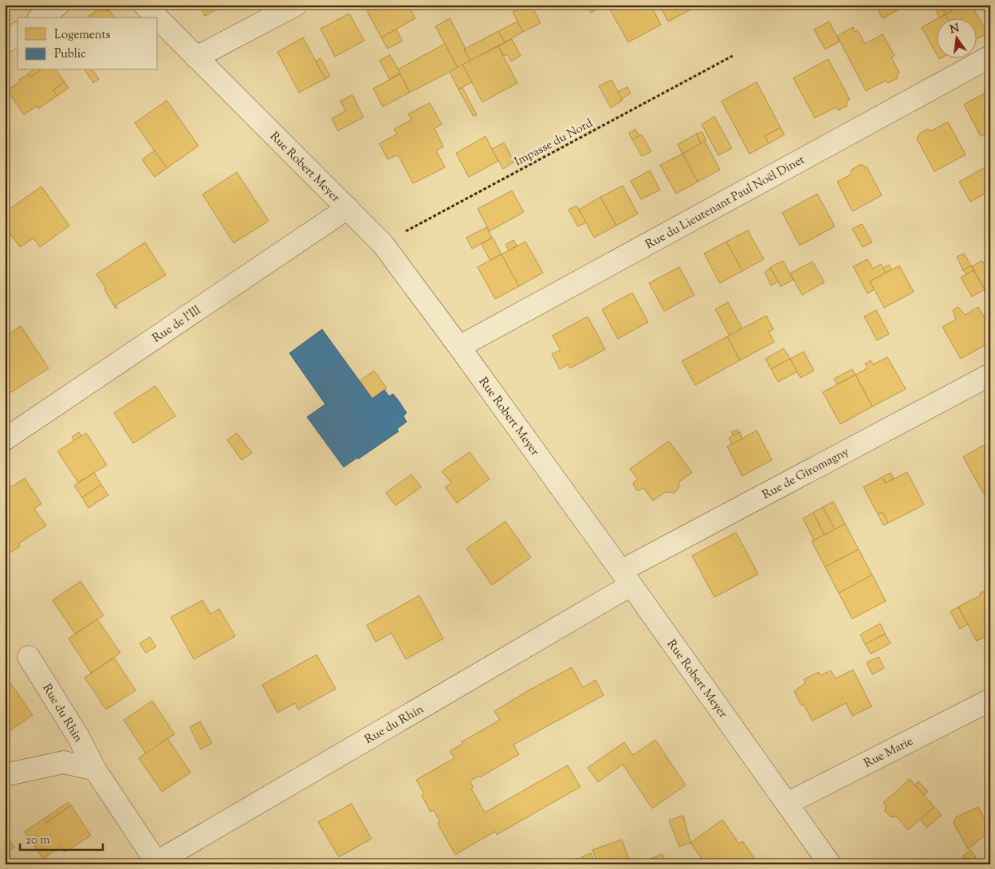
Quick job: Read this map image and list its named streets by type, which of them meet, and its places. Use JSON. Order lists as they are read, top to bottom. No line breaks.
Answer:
{"streets":{"street":["Rue Robert Meyer","Rue du Lieutenant Paul Noël Dinet","Rue de l'Ill","Rue de Giromagny","Rue du Rhin","Rue Marie"],"path":["Impasse du Nord"]},"crossings":[["Impasse du Nord","Rue Robert Meyer"],["Rue Robert Meyer","Rue du Lieutenant Paul Noël Dinet"],["Rue Robert Meyer","Rue de l'Ill"],["Rue Robert Meyer","Rue de Giromagny"],["Rue Robert Meyer","Rue du Rhin"],["Rue Robert Meyer","Rue Marie"],["Rue de Giromagny","Rue du Rhin"]],"legend":["Logements","Public"],"scale_bar":"20 m","north":"top"}
